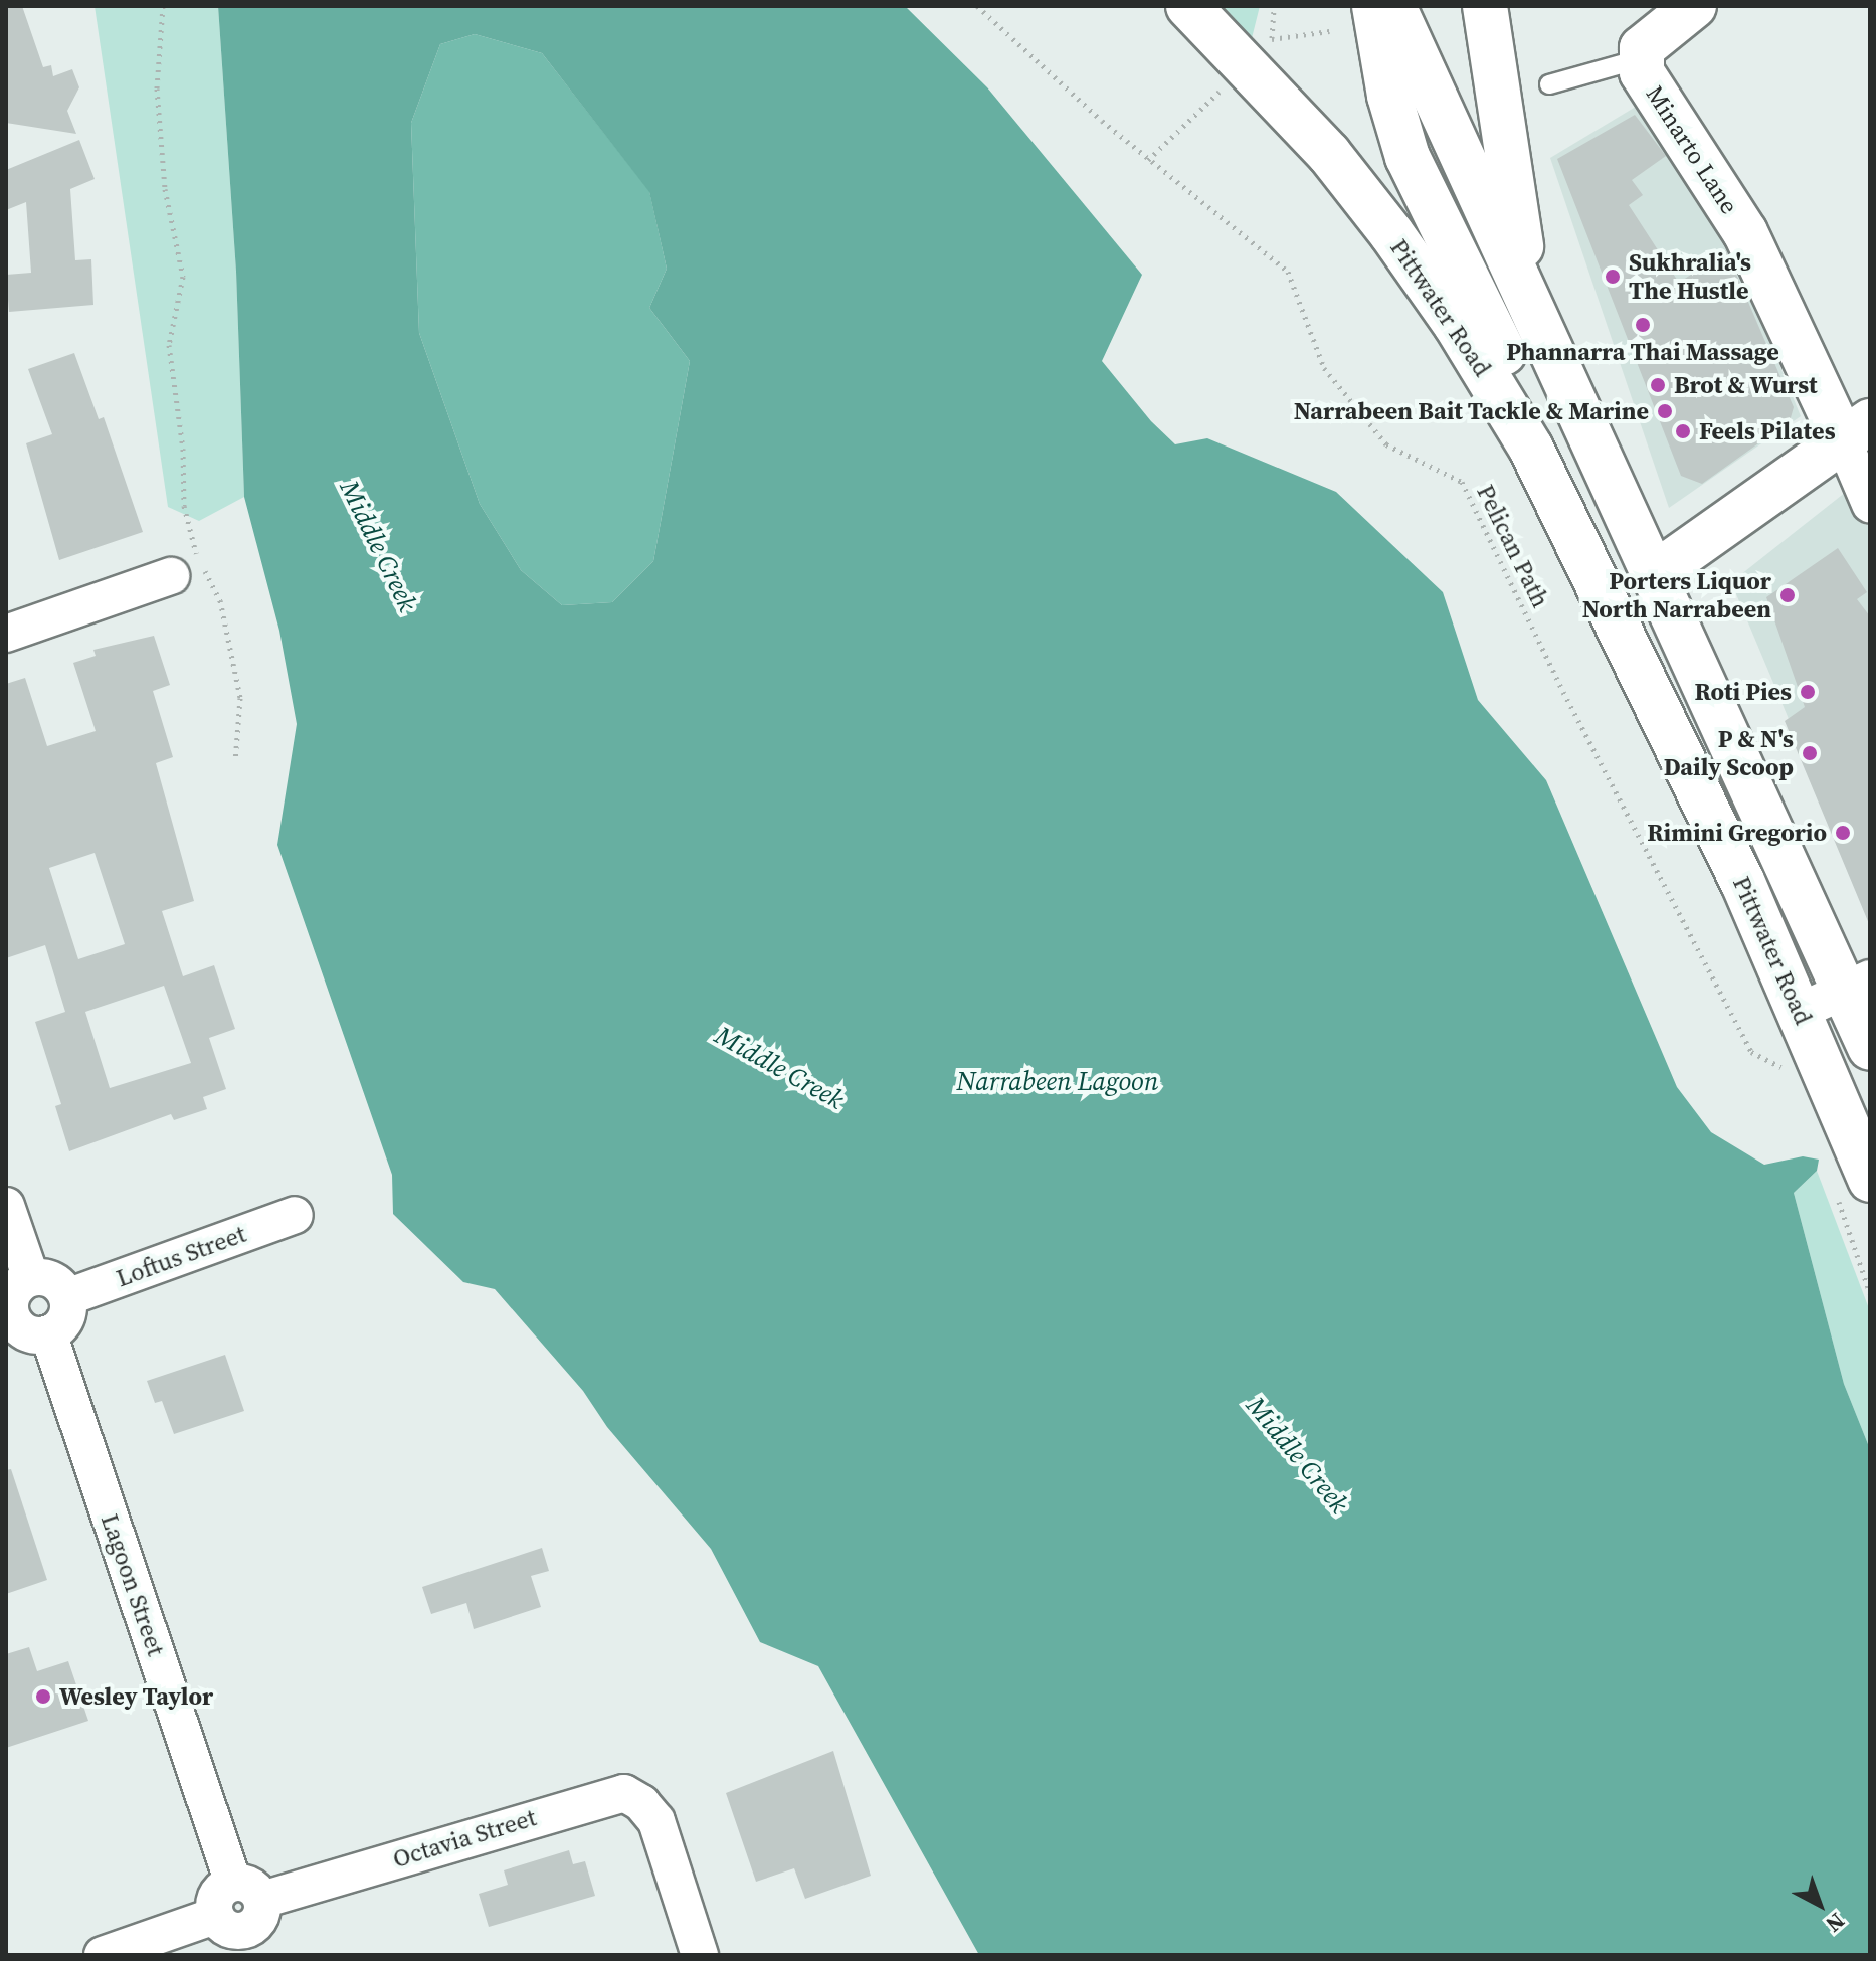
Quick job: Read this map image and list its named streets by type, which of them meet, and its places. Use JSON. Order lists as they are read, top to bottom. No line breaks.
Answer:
{"streets":{"main road":["Minarto Lane","Pittwater Road"],"street":["Loftus Street","Lagoon Street","Octavia Street"],"path":["Pelican Path"]},"crossings":[["Loftus Street","Lagoon Street"],["Lagoon Street","Octavia Street"]],"water":["Middle Creek","Narrabeen Lagoon"],"places":["Sukhralia's The Hustle","Phannarra Thai Massage","Brot & Wurst","Narrabeen Bait Tackle & Marine","Feels Pilates","Porters Liquor North Narrabeen","Roti Pies","P & N's Daily Scoop","Rimini Gregorio","Wesley Taylor"],"north":"bottom right"}
